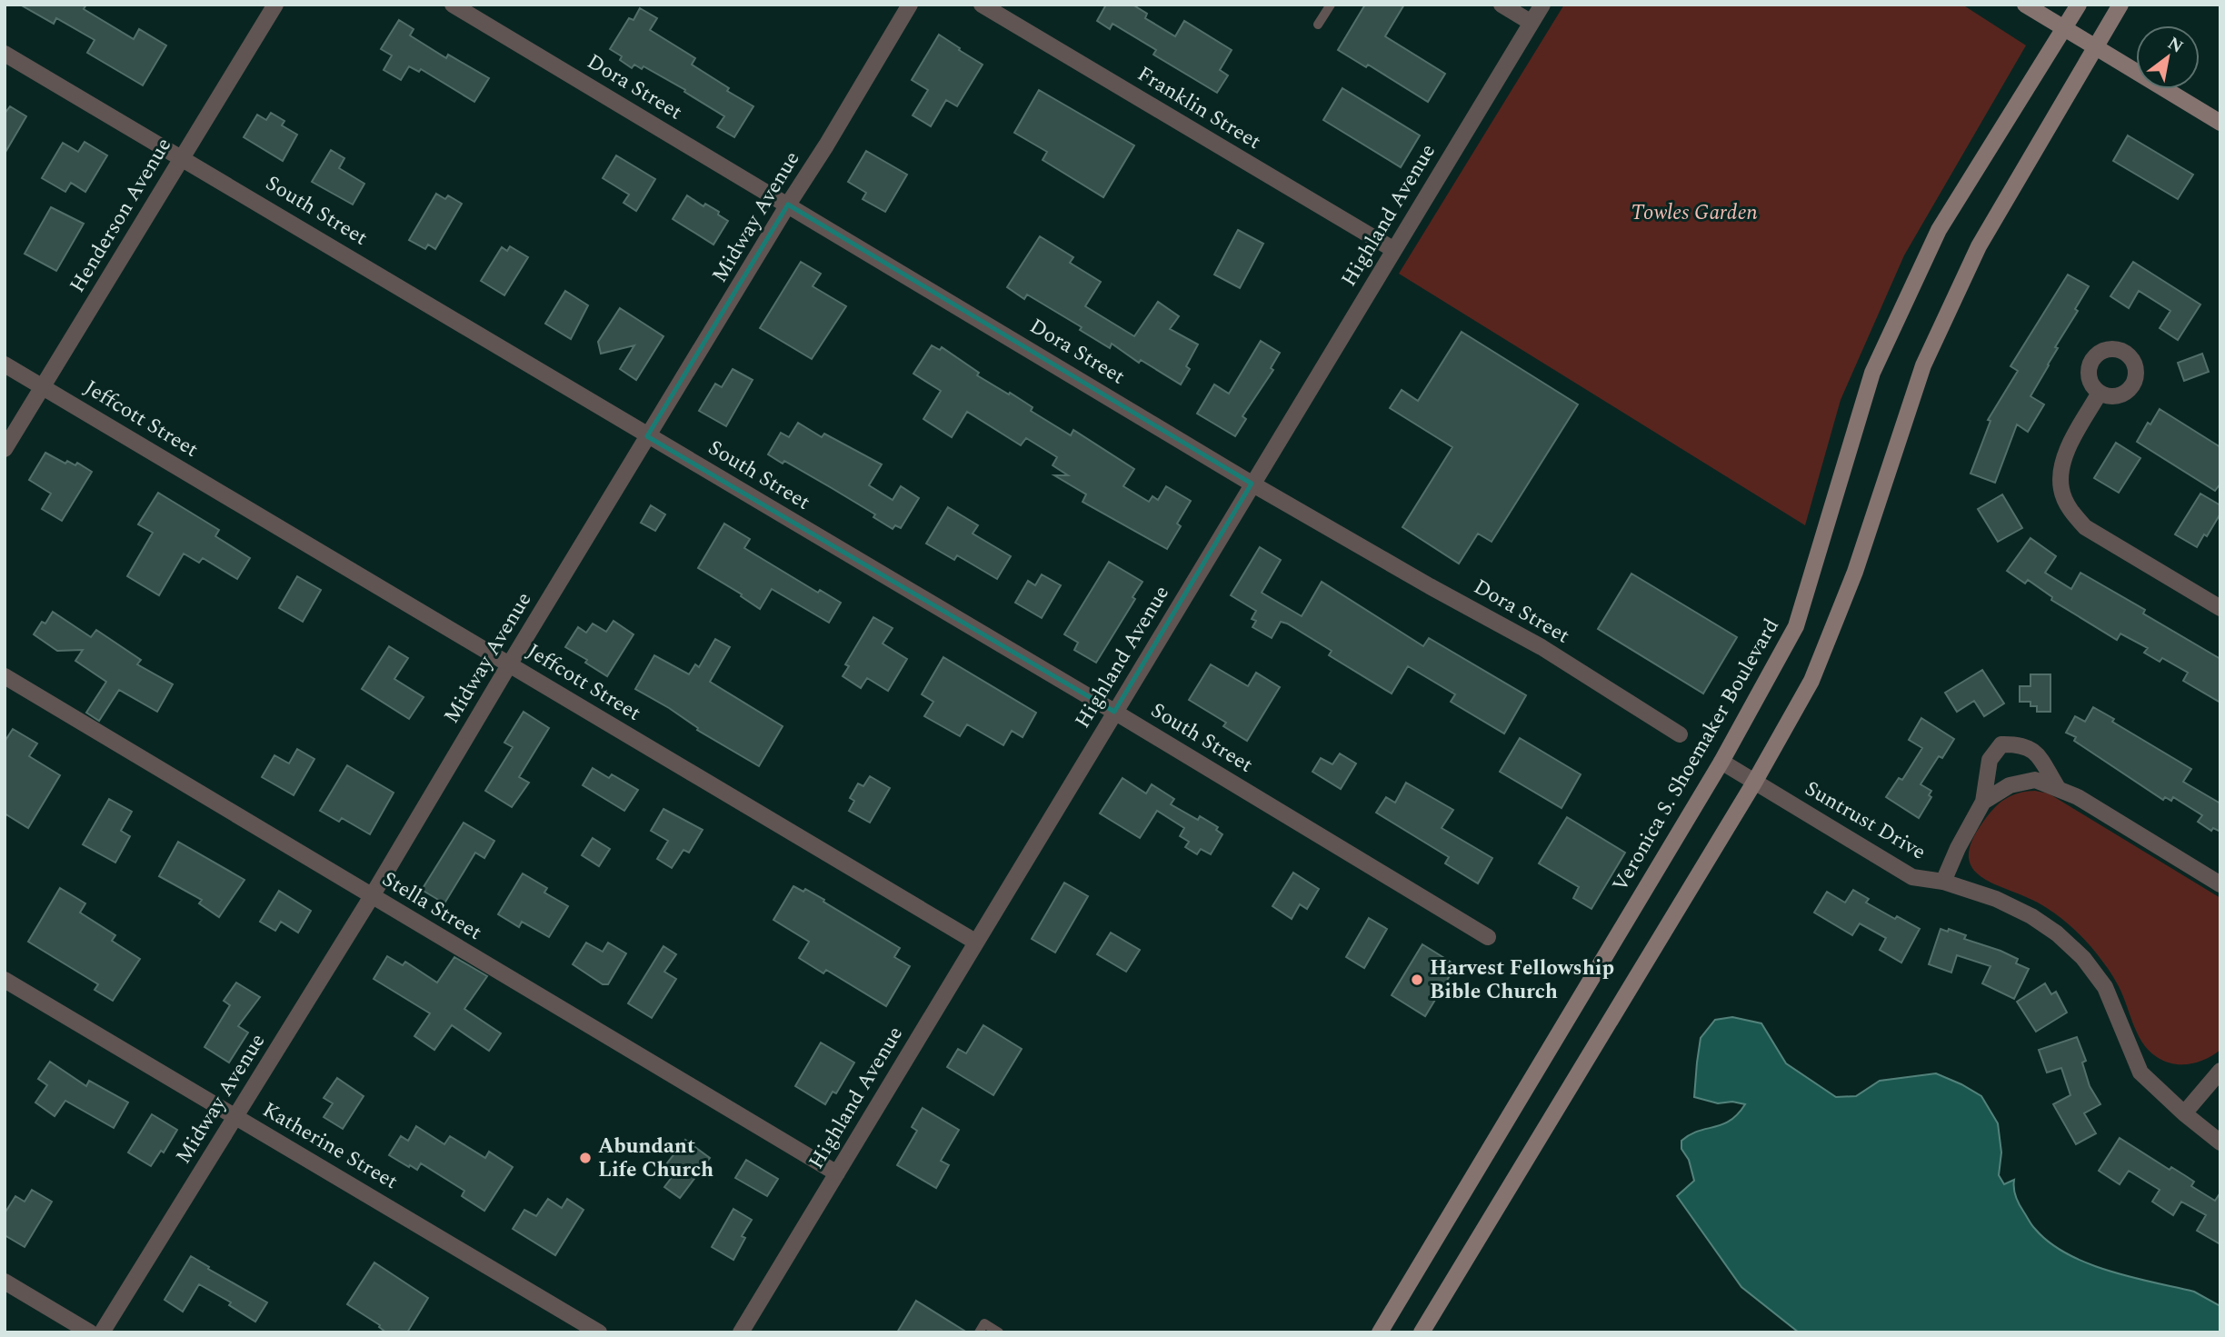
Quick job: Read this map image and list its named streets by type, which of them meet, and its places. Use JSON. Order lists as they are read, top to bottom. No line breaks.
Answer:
{"streets":{"street":["Dora Street","Franklin Street","South Street","Henderson Avenue","Highland Avenue","Midway Avenue","Jeffcott Street","Veronica S. Shoemaker Boulevard","Suntrust Drive","Stella Street","Katherine Street"]},"crossings":[["Dora Street","Highland Avenue"],["Dora Street","Midway Avenue"],["Franklin Street","Highland Avenue"],["South Street","Henderson Avenue"],["South Street","Highland Avenue"],["South Street","Midway Avenue"],["Henderson Avenue","Jeffcott Street"],["Highland Avenue","Jeffcott Street"],["Highland Avenue","Stella Street"],["Midway Avenue","Jeffcott Street"],["Midway Avenue","Stella Street"],["Midway Avenue","Katherine Street"]],"parks":["Towles Garden"],"places":["Harvest Fellowship Bible Church","Abundant Life Church"],"north":"top right"}
